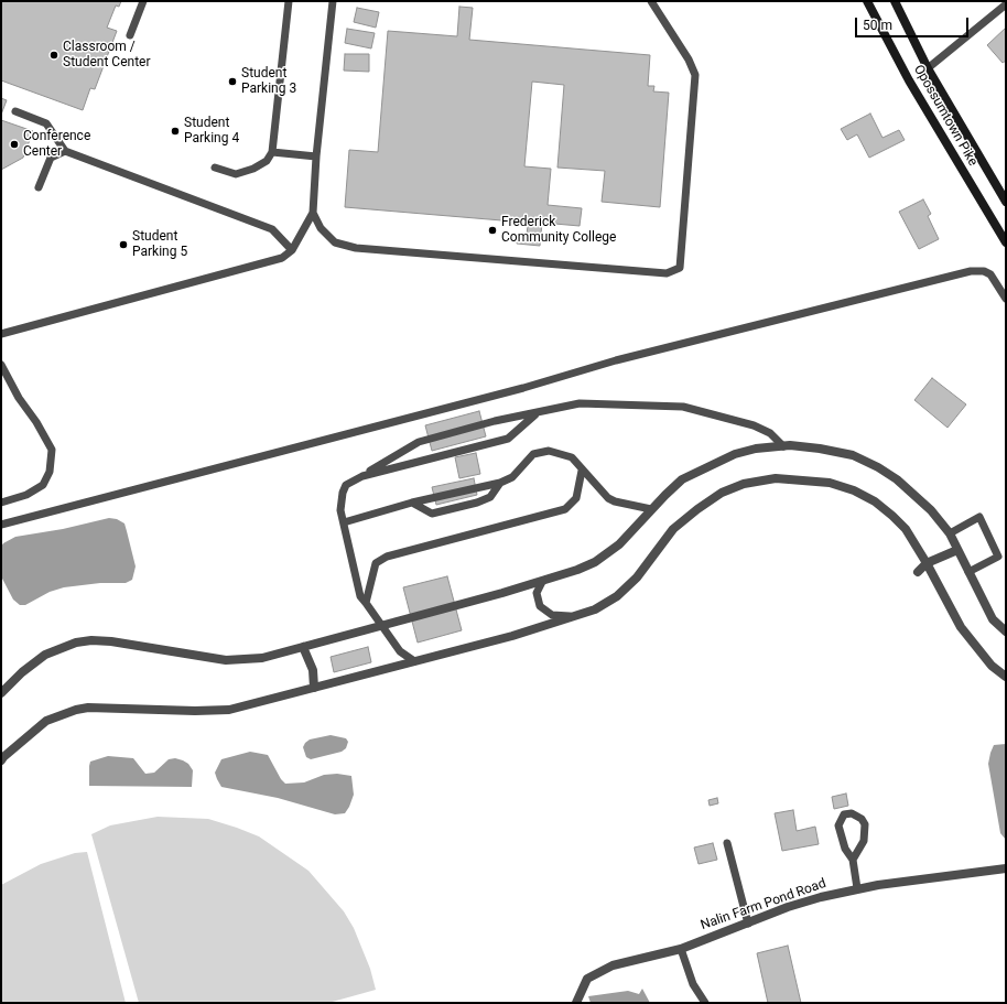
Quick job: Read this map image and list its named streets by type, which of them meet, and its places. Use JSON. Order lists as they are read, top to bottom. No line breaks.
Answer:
{"streets":{"main road":["Opossumtown Pike"],"street":["Nalin Farm Pond Road"]},"places":["Classroom / Student Center","Student Parking 3","Student Parking 4","Conference Center","Frederick Community College","Student Parking 5"],"scale_bar":"50 m"}
